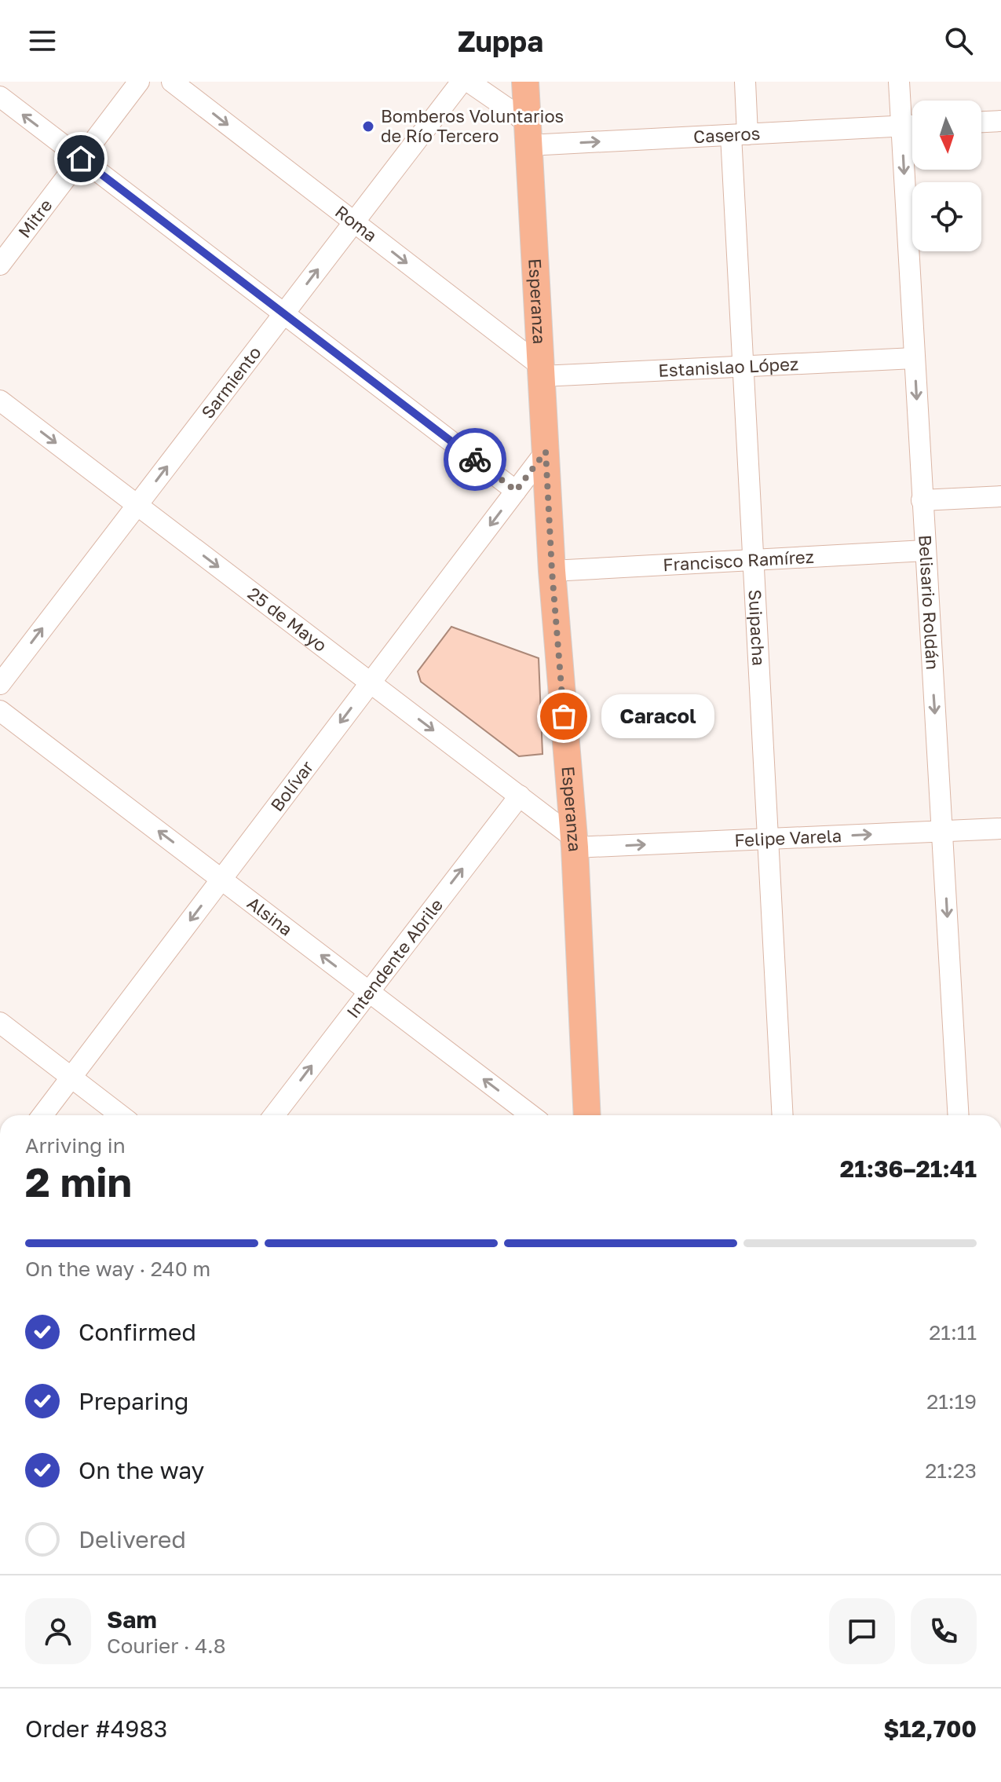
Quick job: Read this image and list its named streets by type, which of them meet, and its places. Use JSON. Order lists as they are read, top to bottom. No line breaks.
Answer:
{"streets":{"main road":["Esperanza"],"street":["Caseros","Mitre","Roma","Estanislao López","Sarmiento","Francisco Ramírez","Belisario Roldán","25 de Mayo","Suipacha","Bolívar","Felipe Varela","Alsina","Intendente Abrile"]},"crossings":[["Caseros","Esperanza"],["Caseros","Belisario Roldán"],["Caseros","Suipacha"],["Roma","Esperanza"],["Roma","Estanislao López"],["Roma","Sarmiento"],["Esperanza","Estanislao López"],["Esperanza","Francisco Ramírez"],["Esperanza","25 de Mayo"],["Esperanza","Bolívar"],["Esperanza","Felipe Varela"],["Estanislao López","Belisario Roldán"],["Estanislao López","Suipacha"],["Sarmiento","25 de Mayo"],["Francisco Ramírez","Belisario Roldán"],["Francisco Ramírez","Suipacha"],["Belisario Roldán","Felipe Varela"],["25 de Mayo","Bolívar"],["25 de Mayo","Felipe Varela"],["25 de Mayo","Intendente Abrile"],["Suipacha","Felipe Varela"],["Bolívar","Alsina"],["Alsina","Intendente Abrile"]],"one_way":["Caseros","Sarmiento","Belisario Roldán","25 de Mayo","Bolívar","Felipe Varela","Alsina","Intendente Abrile"],"places":["Bomberos Voluntarios de Río Tercero","Caracol"],"north":"bottom","page":{"header":"Zuppa","bubble":"Caracol","heading":["2 min","Arriving in","21:36–21:41"],"panel":["Sam","Courier · 4.8","Order #4983","$12,700"],"bar":"On the way · 240 m","list":[["Confirmed","21:11"],["Preparing","21:19"],["On the way","21:23"],"Delivered"]}}
